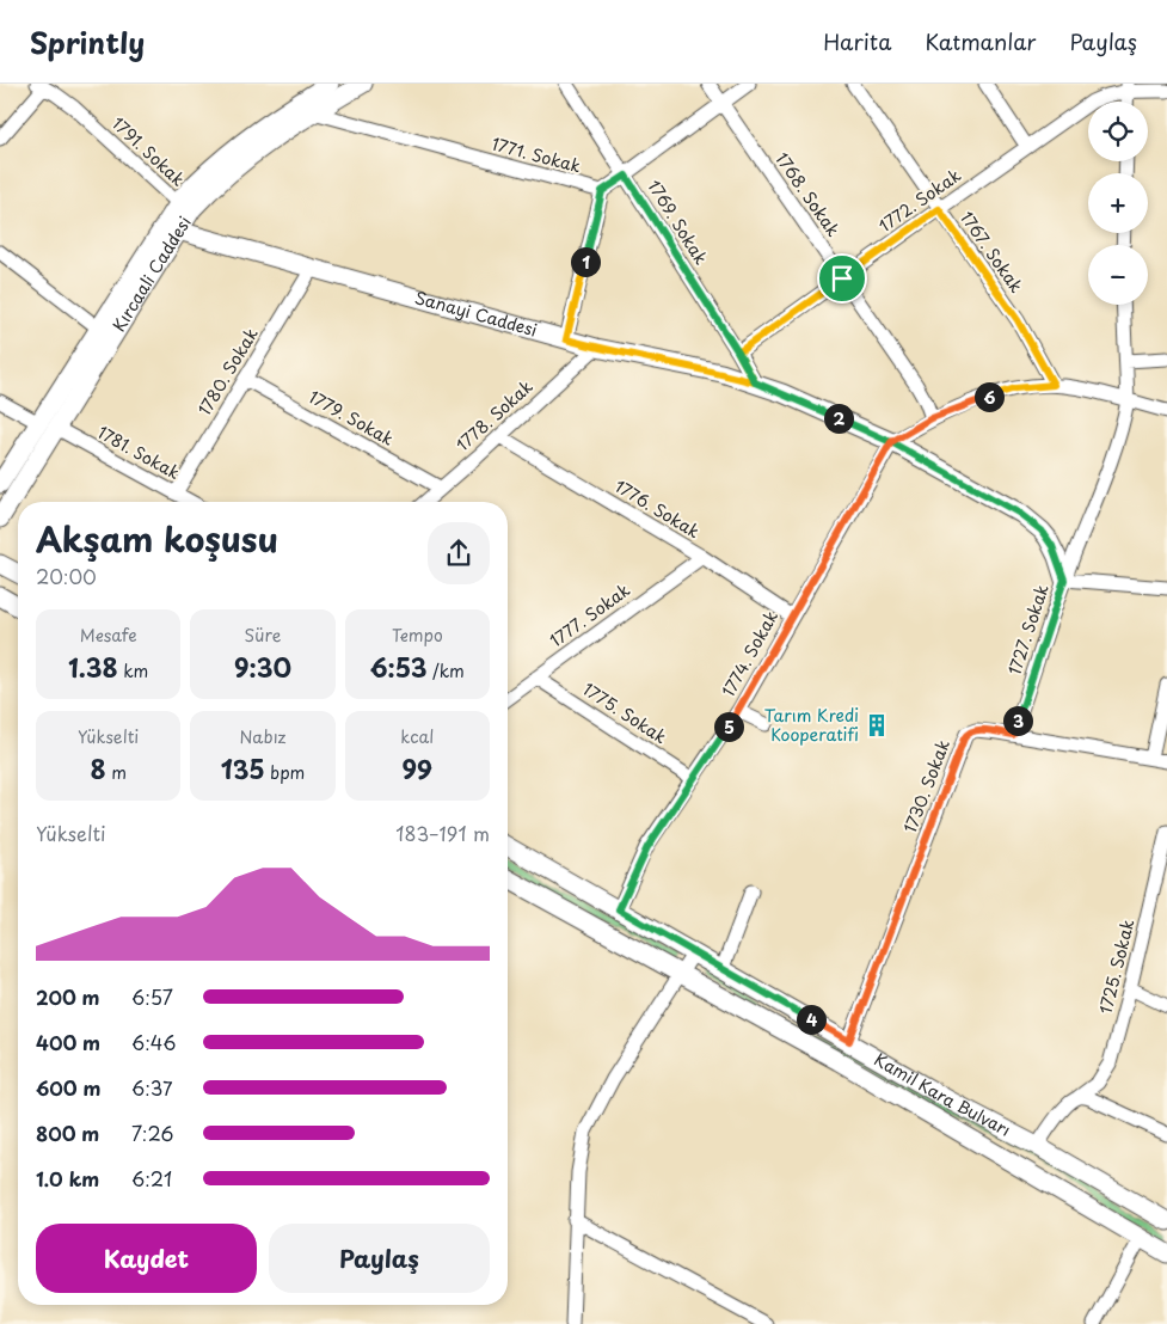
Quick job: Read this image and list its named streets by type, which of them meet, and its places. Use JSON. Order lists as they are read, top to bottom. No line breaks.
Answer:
{"streets":{"street":["1791. Sokak","1771. Sokak","1768. Sokak","1772. Sokak","1769. Sokak","1767. Sokak","Kırcaali Caddesi","Sanayi Caddesi","1780. Sokak","1778. Sokak","1779. Sokak","1781. Sokak","1776. Sokak","1777. Sokak","1727. Sokak","1774. Sokak","1775. Sokak","1730. Sokak","1725. Sokak","Kamil Kara Bulvarı"]},"crossings":[["1791. Sokak","Kırcaali Caddesi"],["1771. Sokak","Kırcaali Caddesi"],["1768. Sokak","1772. Sokak"],["1772. Sokak","1769. Sokak"],["1772. Sokak","1767. Sokak"],["1769. Sokak","Sanayi Caddesi"],["Kırcaali Caddesi","Sanayi Caddesi"],["Kırcaali Caddesi","1781. Sokak"],["Sanayi Caddesi","1780. Sokak"],["Sanayi Caddesi","1778. Sokak"],["Sanayi Caddesi","1727. Sokak"],["Sanayi Caddesi","1774. Sokak"],["1780. Sokak","1779. Sokak"],["1780. Sokak","1781. Sokak"],["1778. Sokak","1779. Sokak"],["1778. Sokak","1776. Sokak"],["1776. Sokak","1777. Sokak"],["1776. Sokak","1774. Sokak"],["1777. Sokak","1775. Sokak"],["1727. Sokak","1730. Sokak"],["1774. Sokak","1775. Sokak"],["1774. Sokak","Kamil Kara Bulvarı"],["1730. Sokak","Kamil Kara Bulvarı"],["1725. Sokak","Kamil Kara Bulvarı"]],"places":{"building":["Tarım Kredi Kooperatifi"]},"page":{"header":"Sprintly","nav":["Harita","Katmanlar","Paylaş"],"map_buttons":["+","−"],"pins":["1","6","2","3","5","4"],"heading":["Akşam koşusu","20:00"],"stats":[["Mesafe","1.38 km"],["Süre","9:30"],["Tempo","6:53 /km"],["Yükselti","8 m"],["Nabız","135 bpm"],["kcal","99"]],"chart":["Yükselti","183–191 m"],"list":[{"name":"200 m","note":"6:57"},{"name":"400 m","note":"6:46"},{"name":"600 m","note":"6:37"},{"name":"800 m","note":"7:26"},{"name":"1.0 km","note":"6:21"}],"buttons":["Kaydet","Paylaş"]}}
